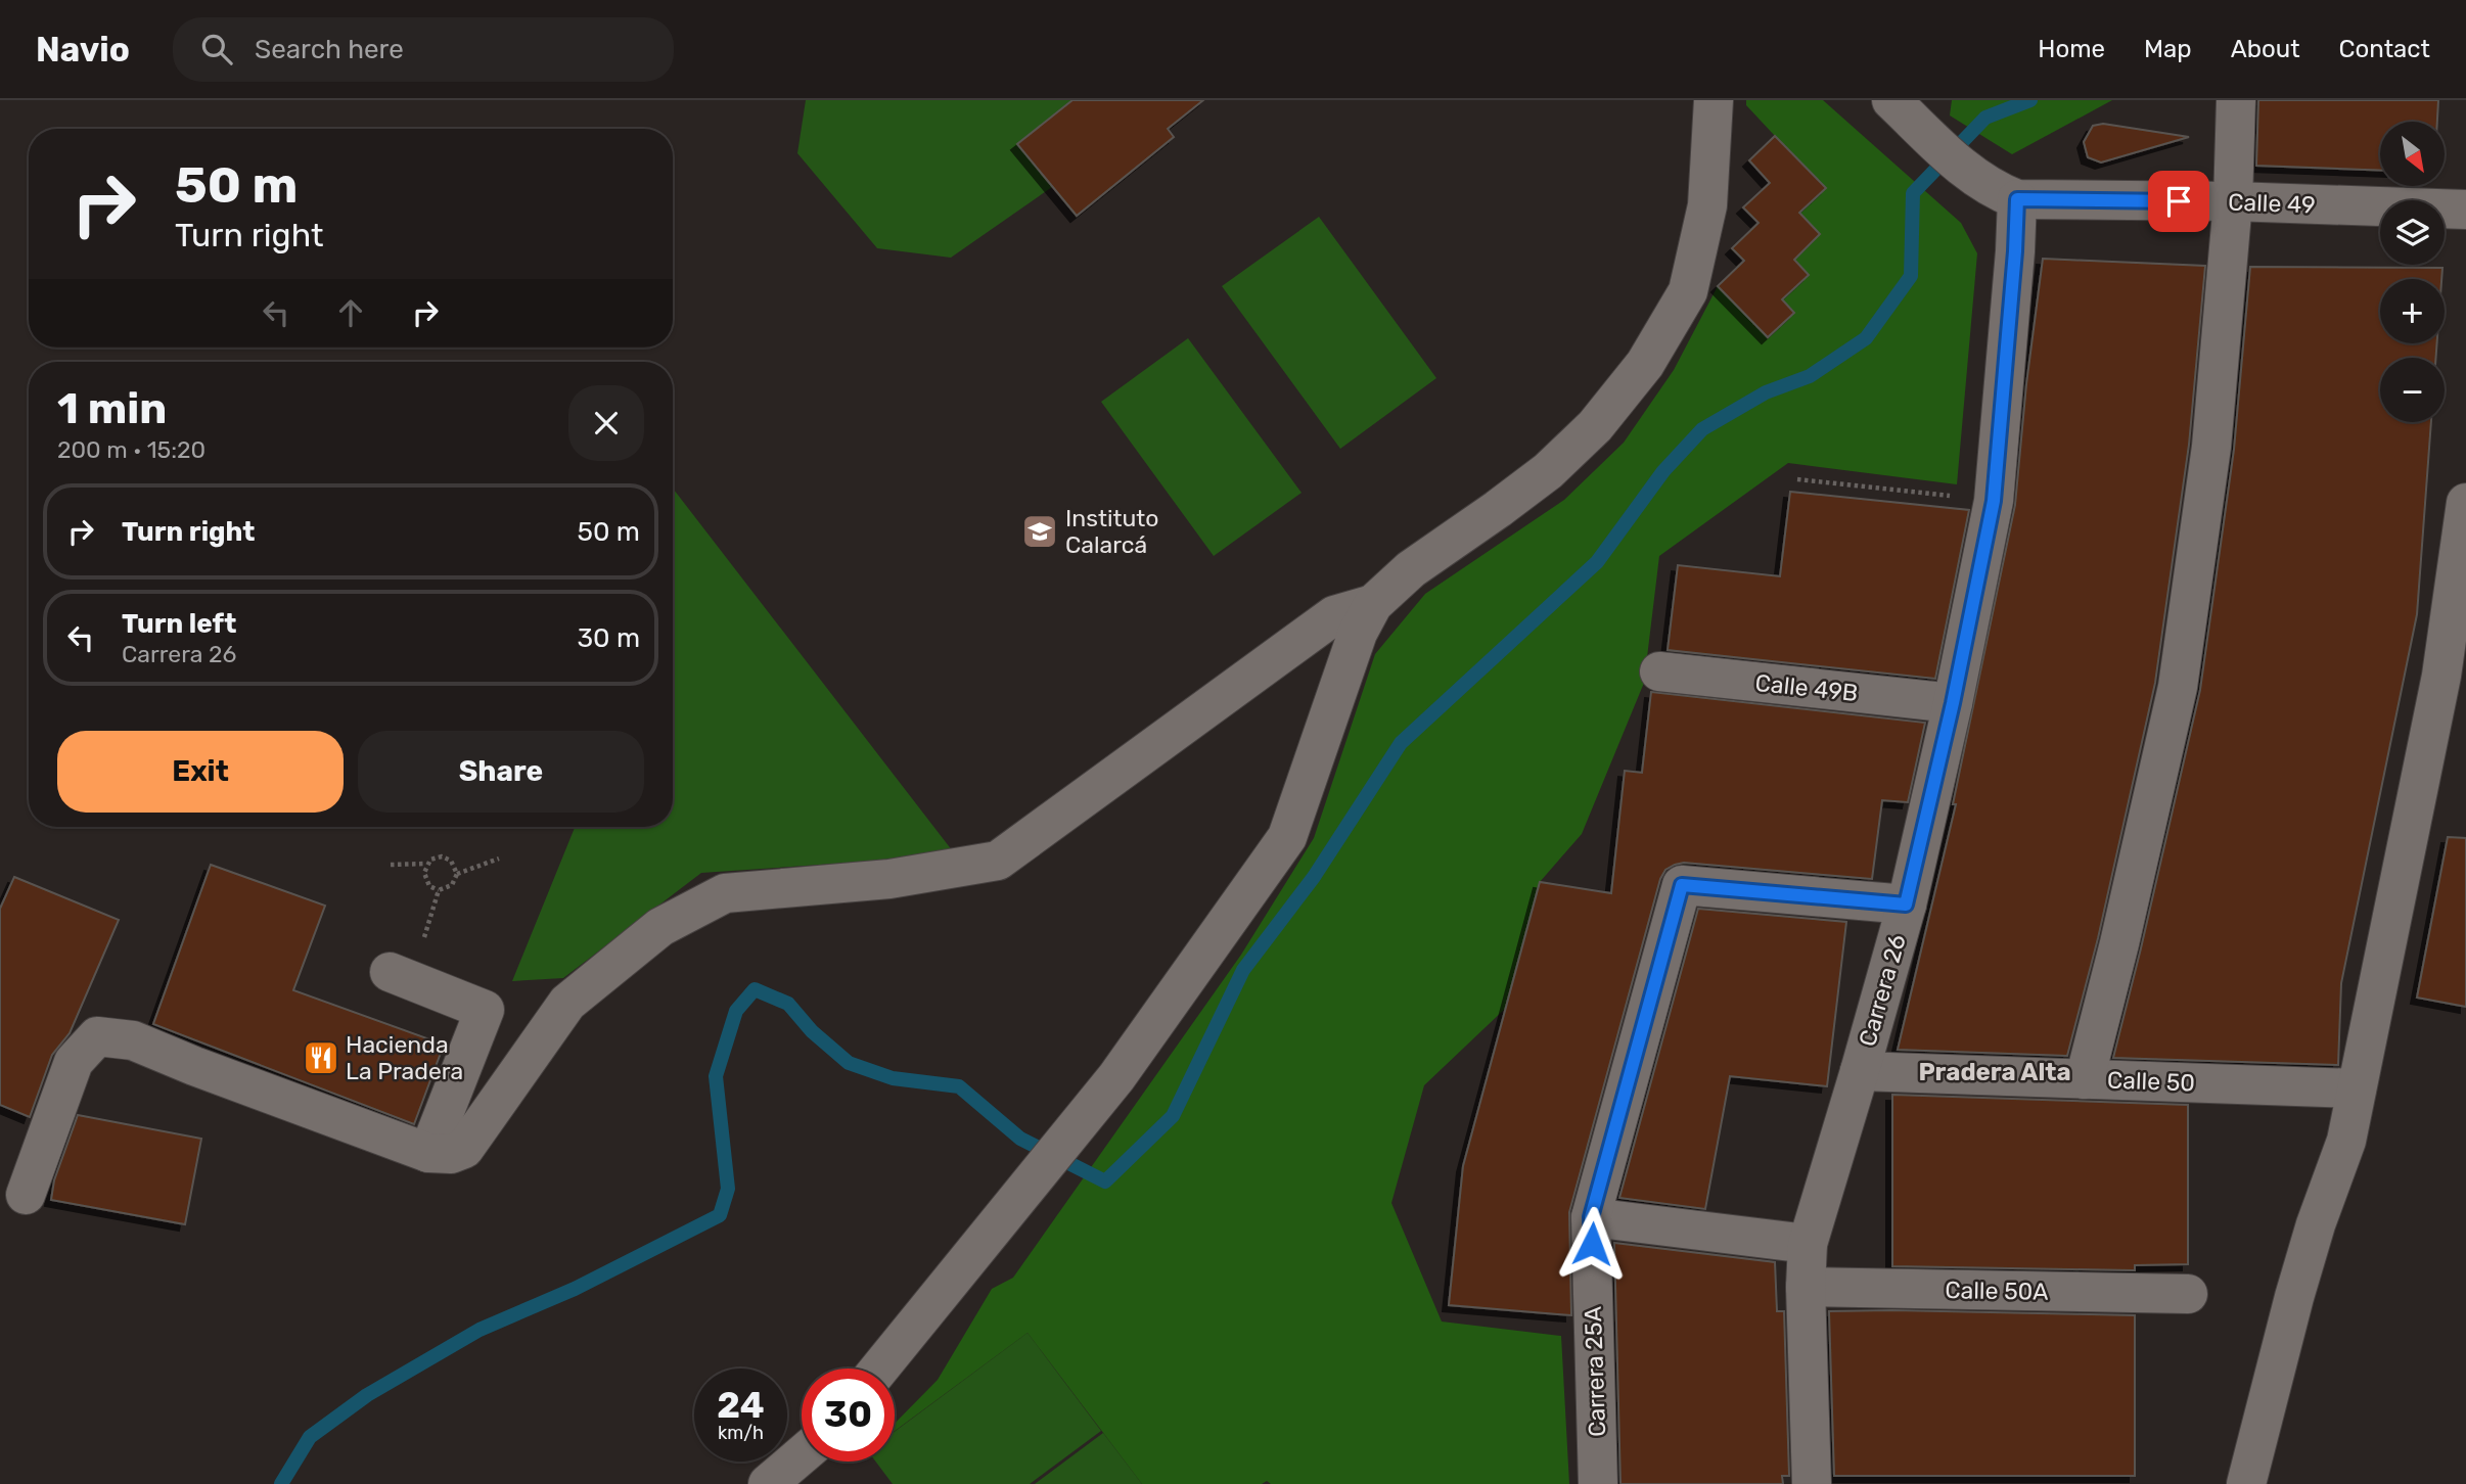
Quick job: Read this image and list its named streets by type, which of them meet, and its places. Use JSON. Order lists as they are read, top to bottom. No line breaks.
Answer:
{"streets":{"street":["Calle 49","Calle 49B","Carrera 26","Calle 50","Calle 50A","Carrera 25A"]},"crossings":[["Calle 49","Carrera 26"],["Calle 49B","Carrera 26"],["Carrera 26","Calle 50"],["Carrera 26","Calle 50A"],["Carrera 26","Carrera 25A"]],"districts":["Pradera Alta"],"places":{"school or university":["Instituto Calarcá"],"restaurant":["Hacienda La Pradera"]},"north":"bottom right","page":{"header":"Navio","search":"Search here","nav":["Home","Map","About","Contact"],"map_buttons":["+","−"],"turn":["50 m","Turn right"],"heading":["1 min","200 m · 15:20"],"list":[{"name":"Turn right","value":"50 m"},{"name":"Turn left","note":"Carrera 26","value":"30 m"}],"buttons":["Exit","Share"],"speed":"24 km/h","limit":"30"}}
